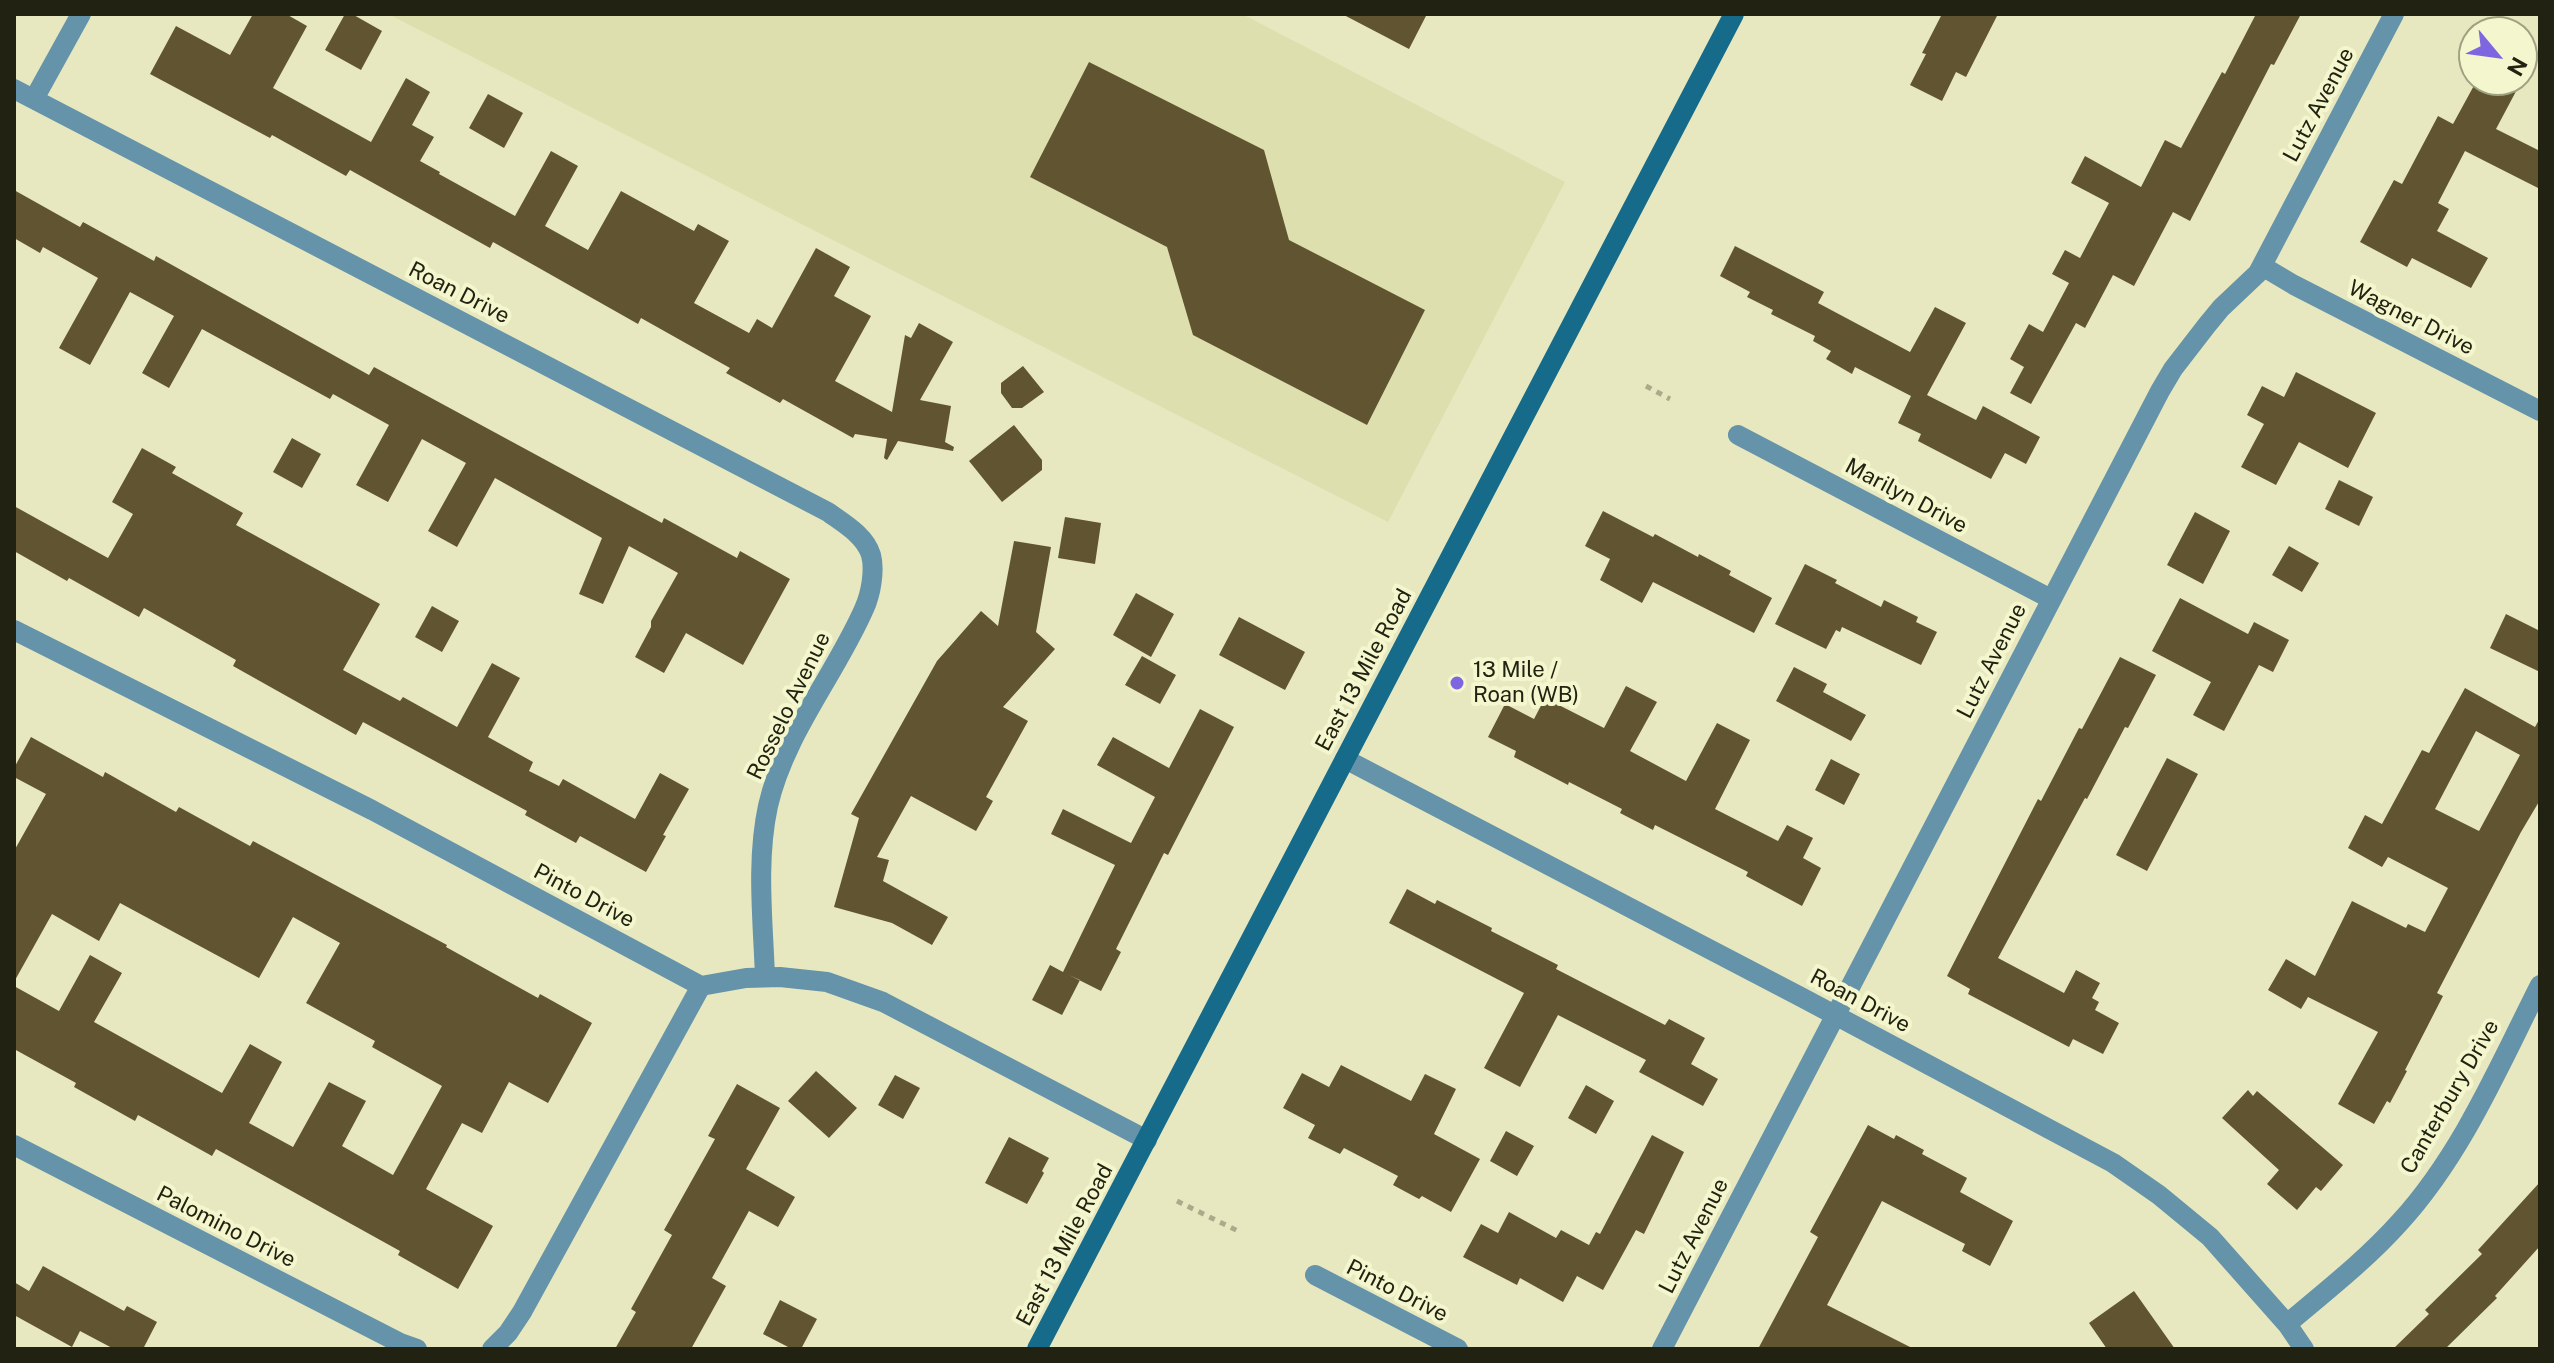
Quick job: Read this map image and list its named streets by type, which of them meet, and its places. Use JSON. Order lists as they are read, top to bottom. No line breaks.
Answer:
{"streets":{"main road":["East 13 Mile Road"],"street":["Lutz Avenue","Roan Drive","Wagner Drive","Marilyn Drive","Rosselo Avenue","Pinto Drive","Canterbury Drive","Palomino Drive"]},"crossings":[["Lutz Avenue","Roan Drive"],["Lutz Avenue","Wagner Drive"],["Lutz Avenue","Marilyn Drive"],["Roan Drive","East 13 Mile Road"],["Roan Drive","Rosselo Avenue"],["Roan Drive","Canterbury Drive"]],"places":["13 Mile / Roan (WB)"],"north":"bottom right"}
